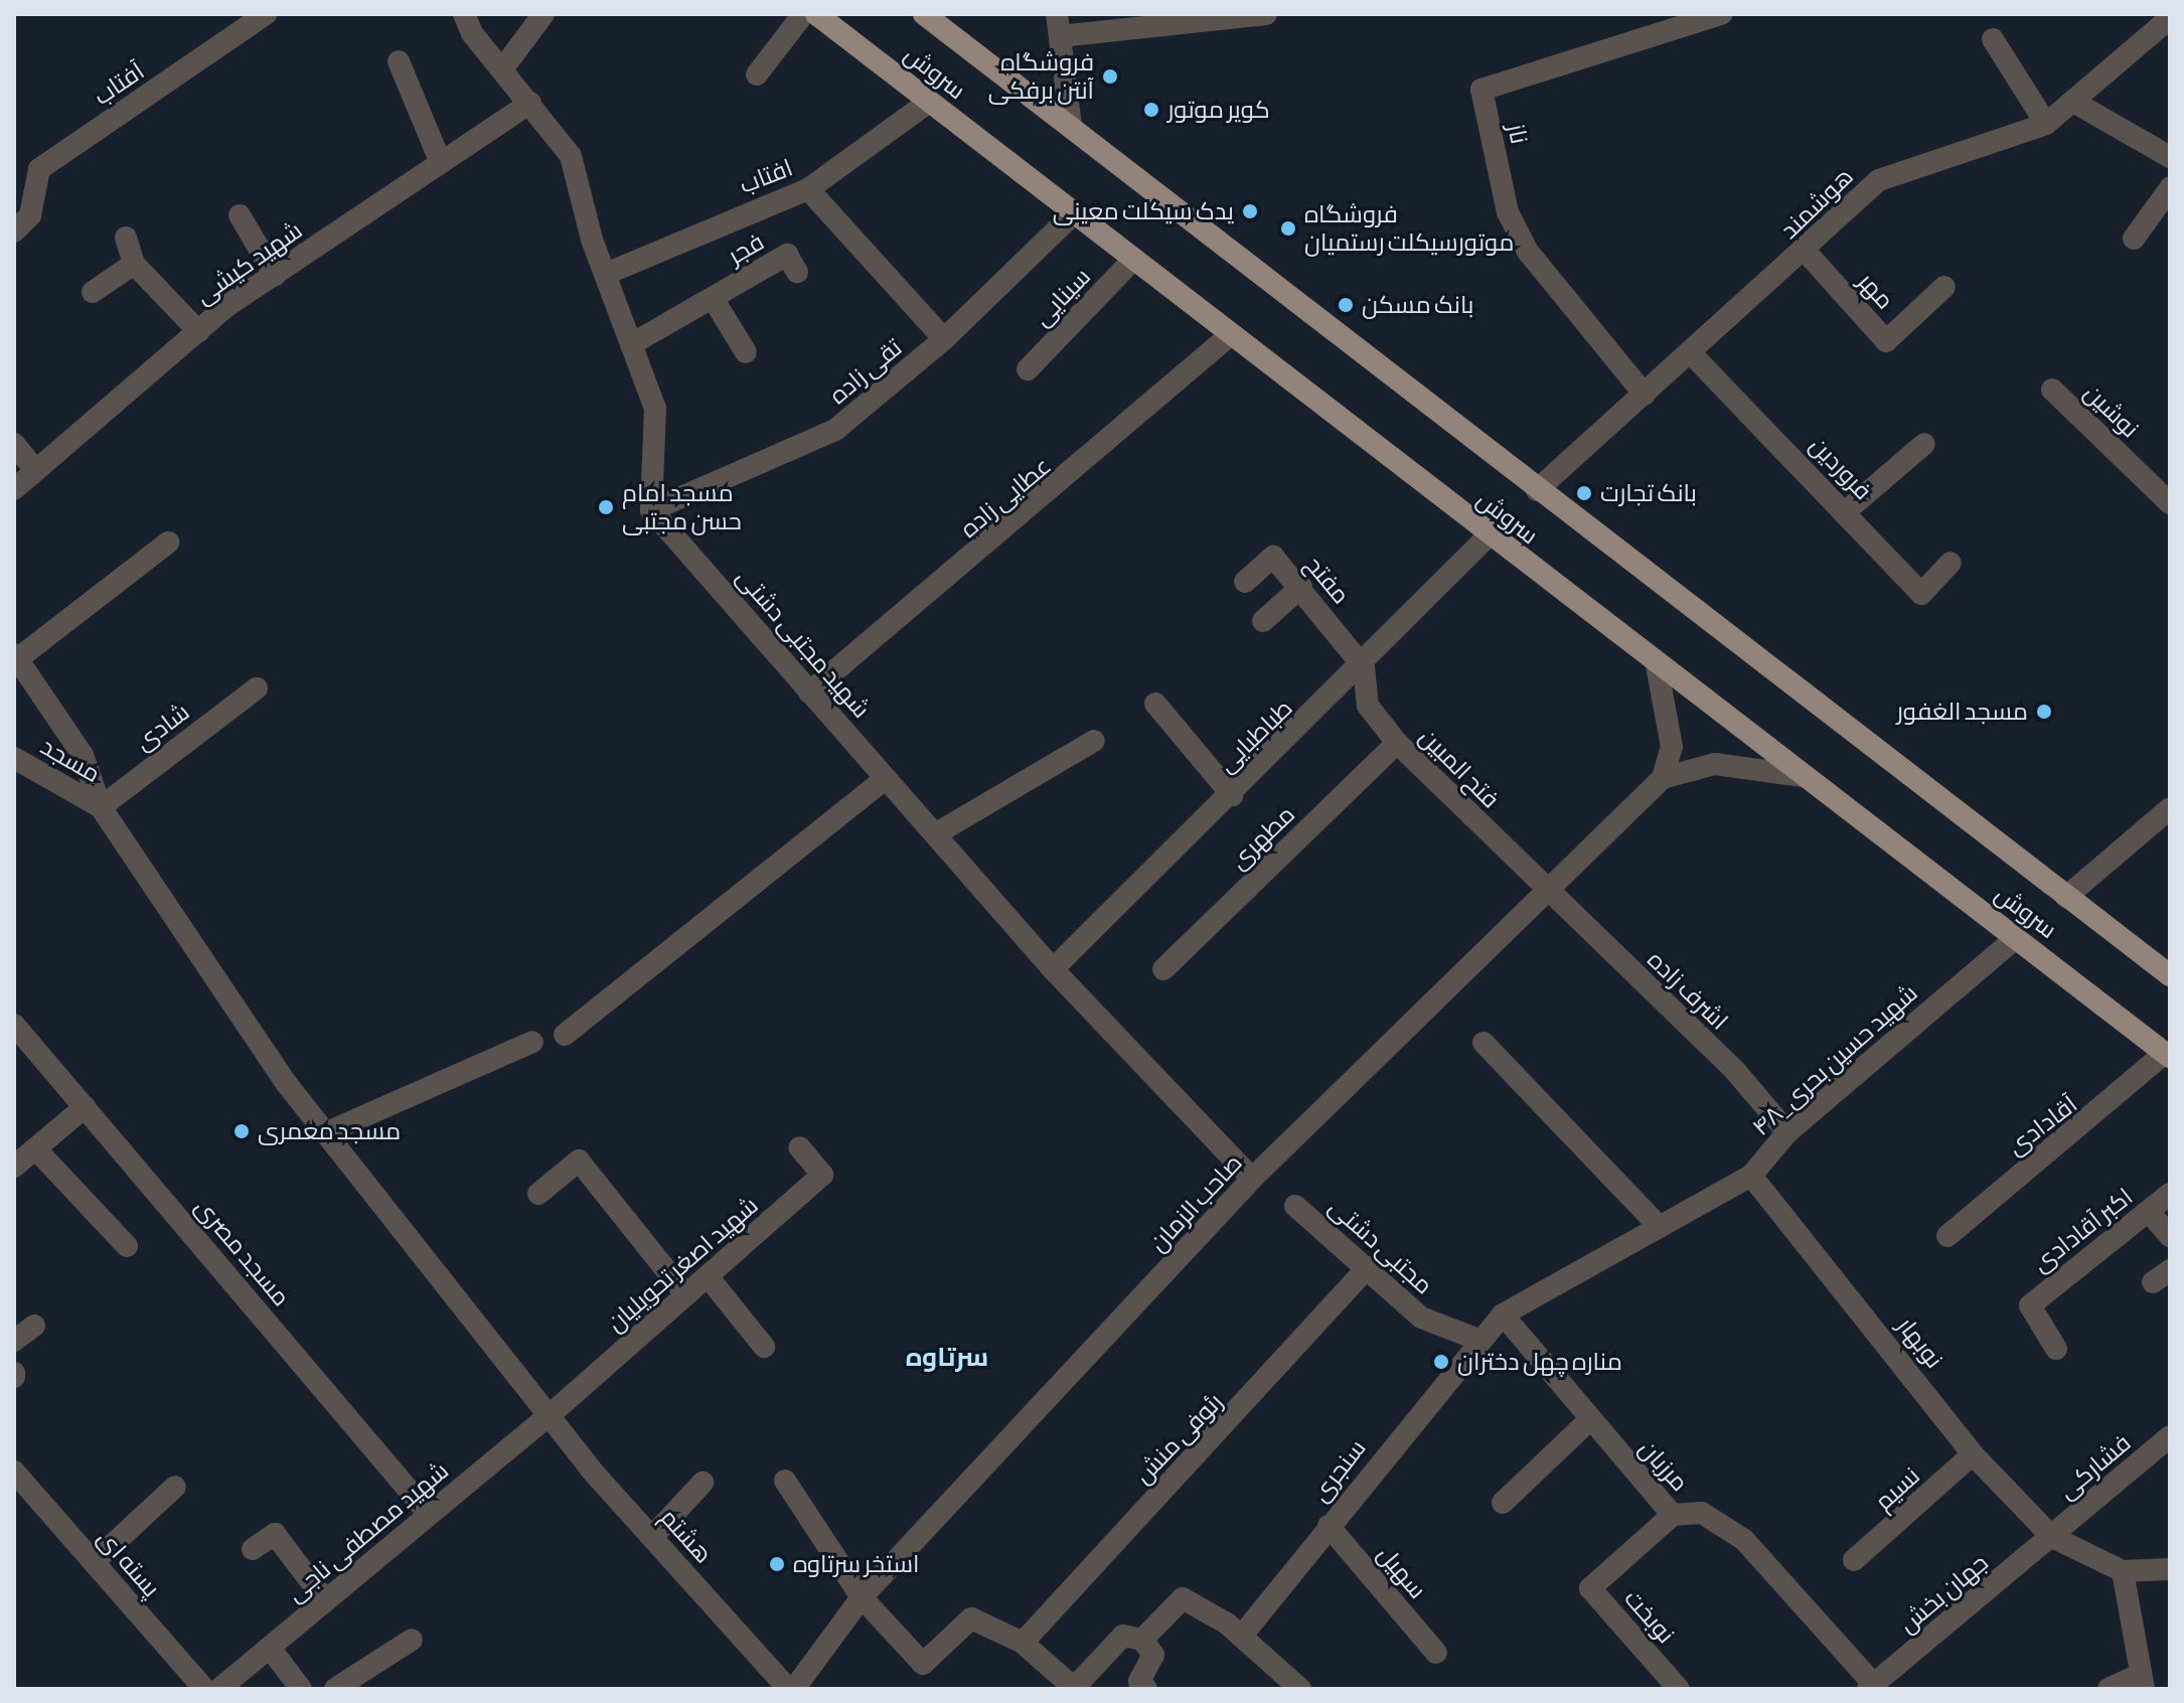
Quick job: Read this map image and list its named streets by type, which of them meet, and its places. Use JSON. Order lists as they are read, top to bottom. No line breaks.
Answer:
{"streets":{"main road":["سروش"],"street":["آفتاب","ناز","افتاب","هوشمند","فجر","شهید کیشی","مهر","سینایی","تقی زاده","نوشین","فروردین","عطایی زاده","مفتح","شهید مجتبی دشتی","شادی","طباطبایی","مسجد","فتح المبین","مطهری","اشرف زاده","۴۸_شهید حسین بحری","آقادادی","صاحب الزمان","اکبر آقادادی","مجتبی دشتی","مسجد مصری","شهید اصغر تحویلیان","نوبهار","رئوفی منش","مرزبان","فشارکی","سنجری","نسیم","شهید مصطفی ناجی","هشتم","پسته ای","سهیل","جهان بخش","نوبخت"]},"crossings":[["سروش","افتاب"],["سروش","هوشمند"],["سروش","سینایی"],["سروش","تقی زاده"],["سروش","عطایی زاده"],["سروش","طباطبایی"],["سروش","۴۸_شهید حسین بحری"],["سروش","آقادادی"],["سروش","صاحب الزمان"],["ناز","هوشمند"],["هوشمند","مهر"],["هوشمند","فروردین"],["تقی زاده","شهید مجتبی دشتی"],["عطایی زاده","شهید مجتبی دشتی"],["مفتح","طباطبایی"],["مفتح","فتح المبین"],["شهید مجتبی دشتی","طباطبایی"],["شهید مجتبی دشتی","صاحب الزمان"],["شادی","مسجد"],["شادی","هشتم"],["طباطبایی","فتح المبین"],["مسجد","هشتم"],["فتح المبین","مطهری"],["فتح المبین","اشرف زاده"],["فتح المبین","صاحب الزمان"],["اشرف زاده","۴۸_شهید حسین بحری"],["اشرف زاده","صاحب الزمان"],["۴۸_شهید حسین بحری","مجتبی دشتی"],["۴۸_شهید حسین بحری","نوبهار"],["۴۸_شهید حسین بحری","مرزبان"],["۴۸_شهید حسین بحری","سنجری"],["مجتبی دشتی","رئوفی منش"],["مجتبی دشتی","سنجری"],["مسجد مصری","شهید مصطفی ناجی"],["شهید اصغر تحویلیان","شهید مصطفی ناجی"],["شهید اصغر تحویلیان","هشتم"],["نوبهار","فشارکی"],["نوبهار","نسیم"],["نوبهار","جهان بخش"],["مرزبان","جهان بخش"],["مرزبان","نوبخت"],["فشارکی","جهان بخش"],["سنجری","سهیل"],["شهید مصطفی ناجی","هشتم"]],"districts":["سرتاوه"],"places":["فروشگاه آنتن برفکی","کویر موتور","یدک سیکلت معینی","فروشگاه موتورسیکلت رستمیان","بانک مسکن","بانک تجارت","مسجد امام حسن مجتبی","مسجد الغفور","مسجد معمری","مناره چهل دختران","استخر سرتاوه"]}
